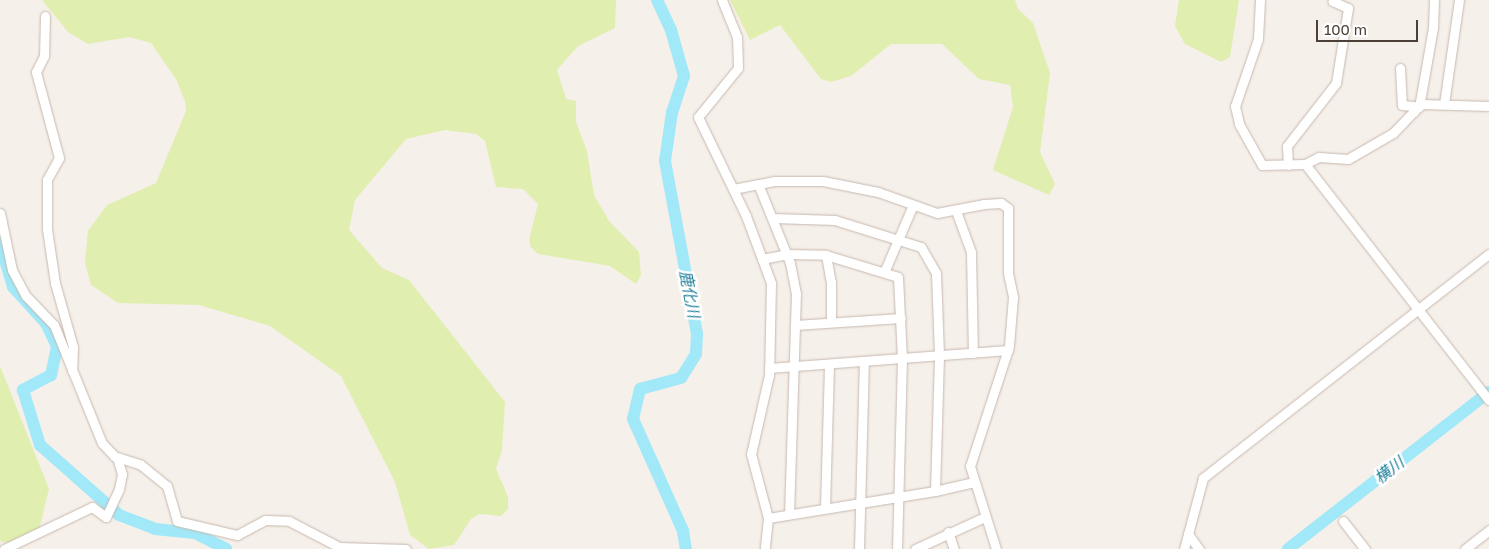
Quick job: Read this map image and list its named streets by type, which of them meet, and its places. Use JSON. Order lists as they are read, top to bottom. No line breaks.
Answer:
{"water":["鹿化川","横川"],"scale_bar":"100 m"}
